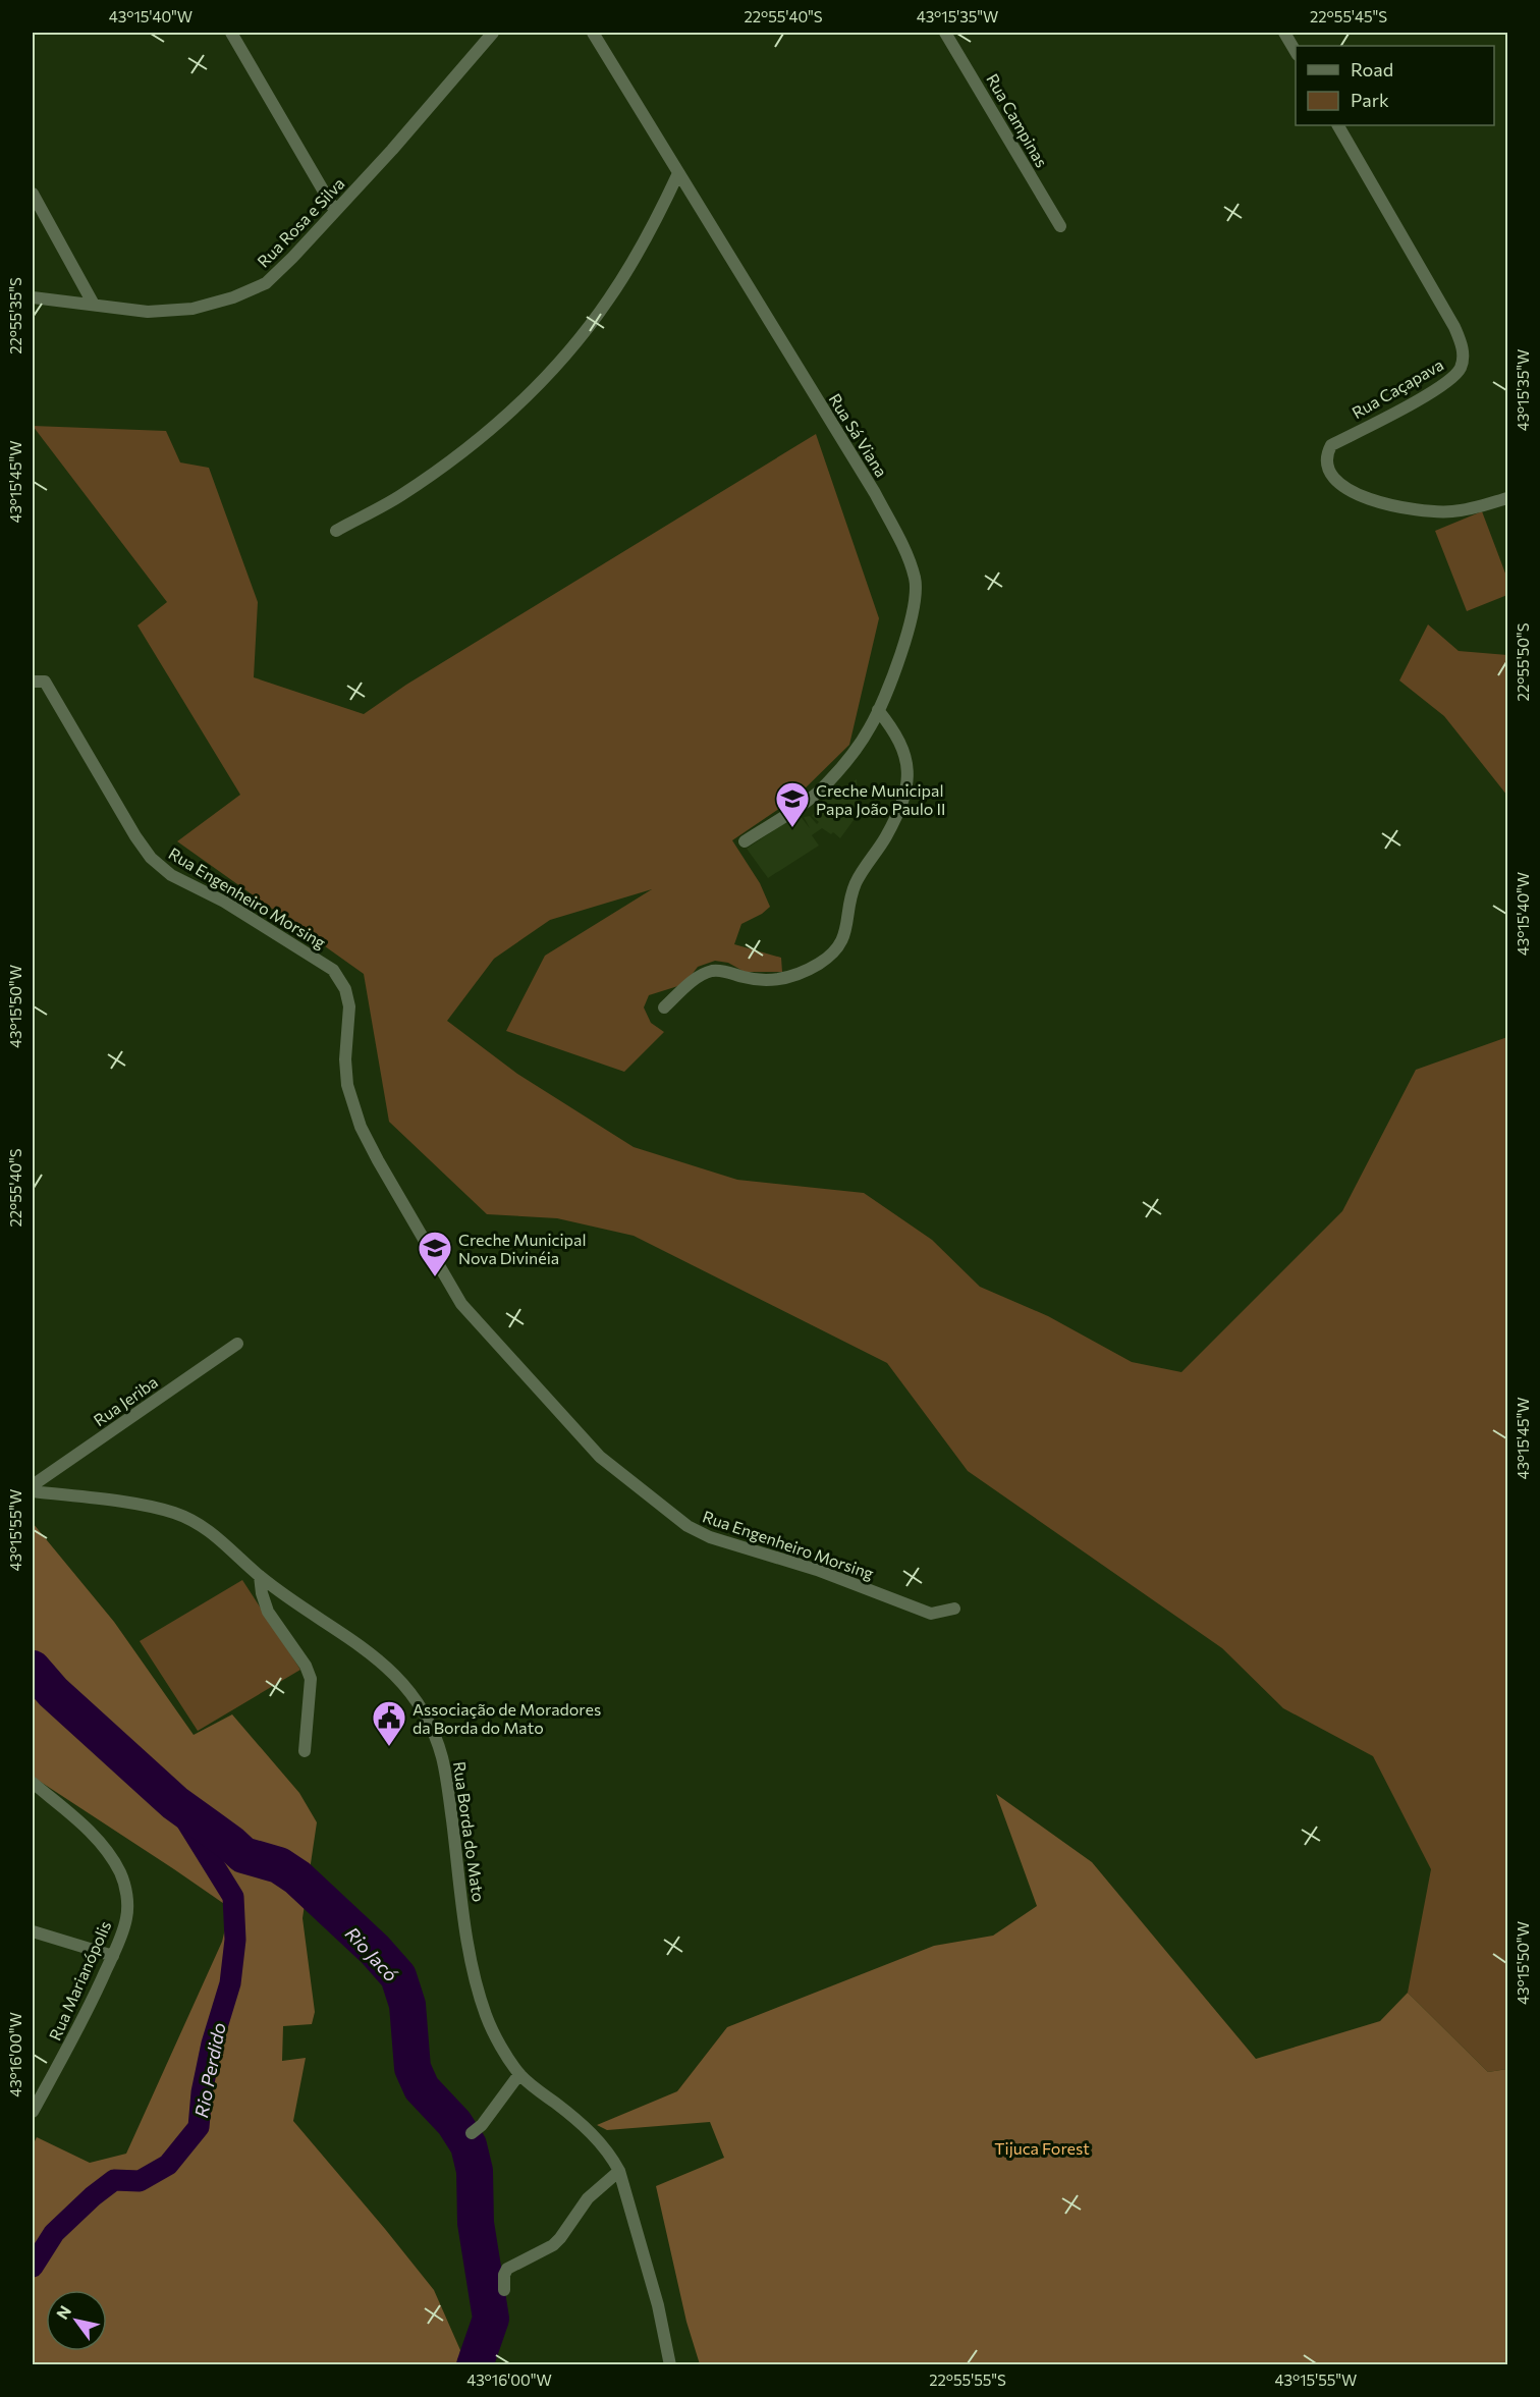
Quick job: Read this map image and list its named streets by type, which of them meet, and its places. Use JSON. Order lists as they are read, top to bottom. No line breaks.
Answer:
{"streets":{"street":["Rua Campinas","Rua Rosa e Silva","Rua Caçapava","Rua Sá Viana","Rua Engenheiro Morsing","Rua Jeriba","Rua Borda do Mato","Rua Marianópolis"]},"water":["Rio Jacó","Rio Perdido"],"parks":["Tijuca Forest"],"places":{"school or university":["Creche Municipal Papa João Paulo II","Creche Municipal Nova Divinéia"],"public building":["Associação de Moradores da Borda do Mato"]},"legend":["Road","Park"],"north":"top left","coordinates":["43°15'40\"W","22°55'40\"S","43°15'35\"W","22°55'45\"S","22°55'35\"S","43°15'45\"W","22°55'50\"S","43°15'50\"W","43°15'55\"W","43°16'00\"W","22°55'55\"S"]}
